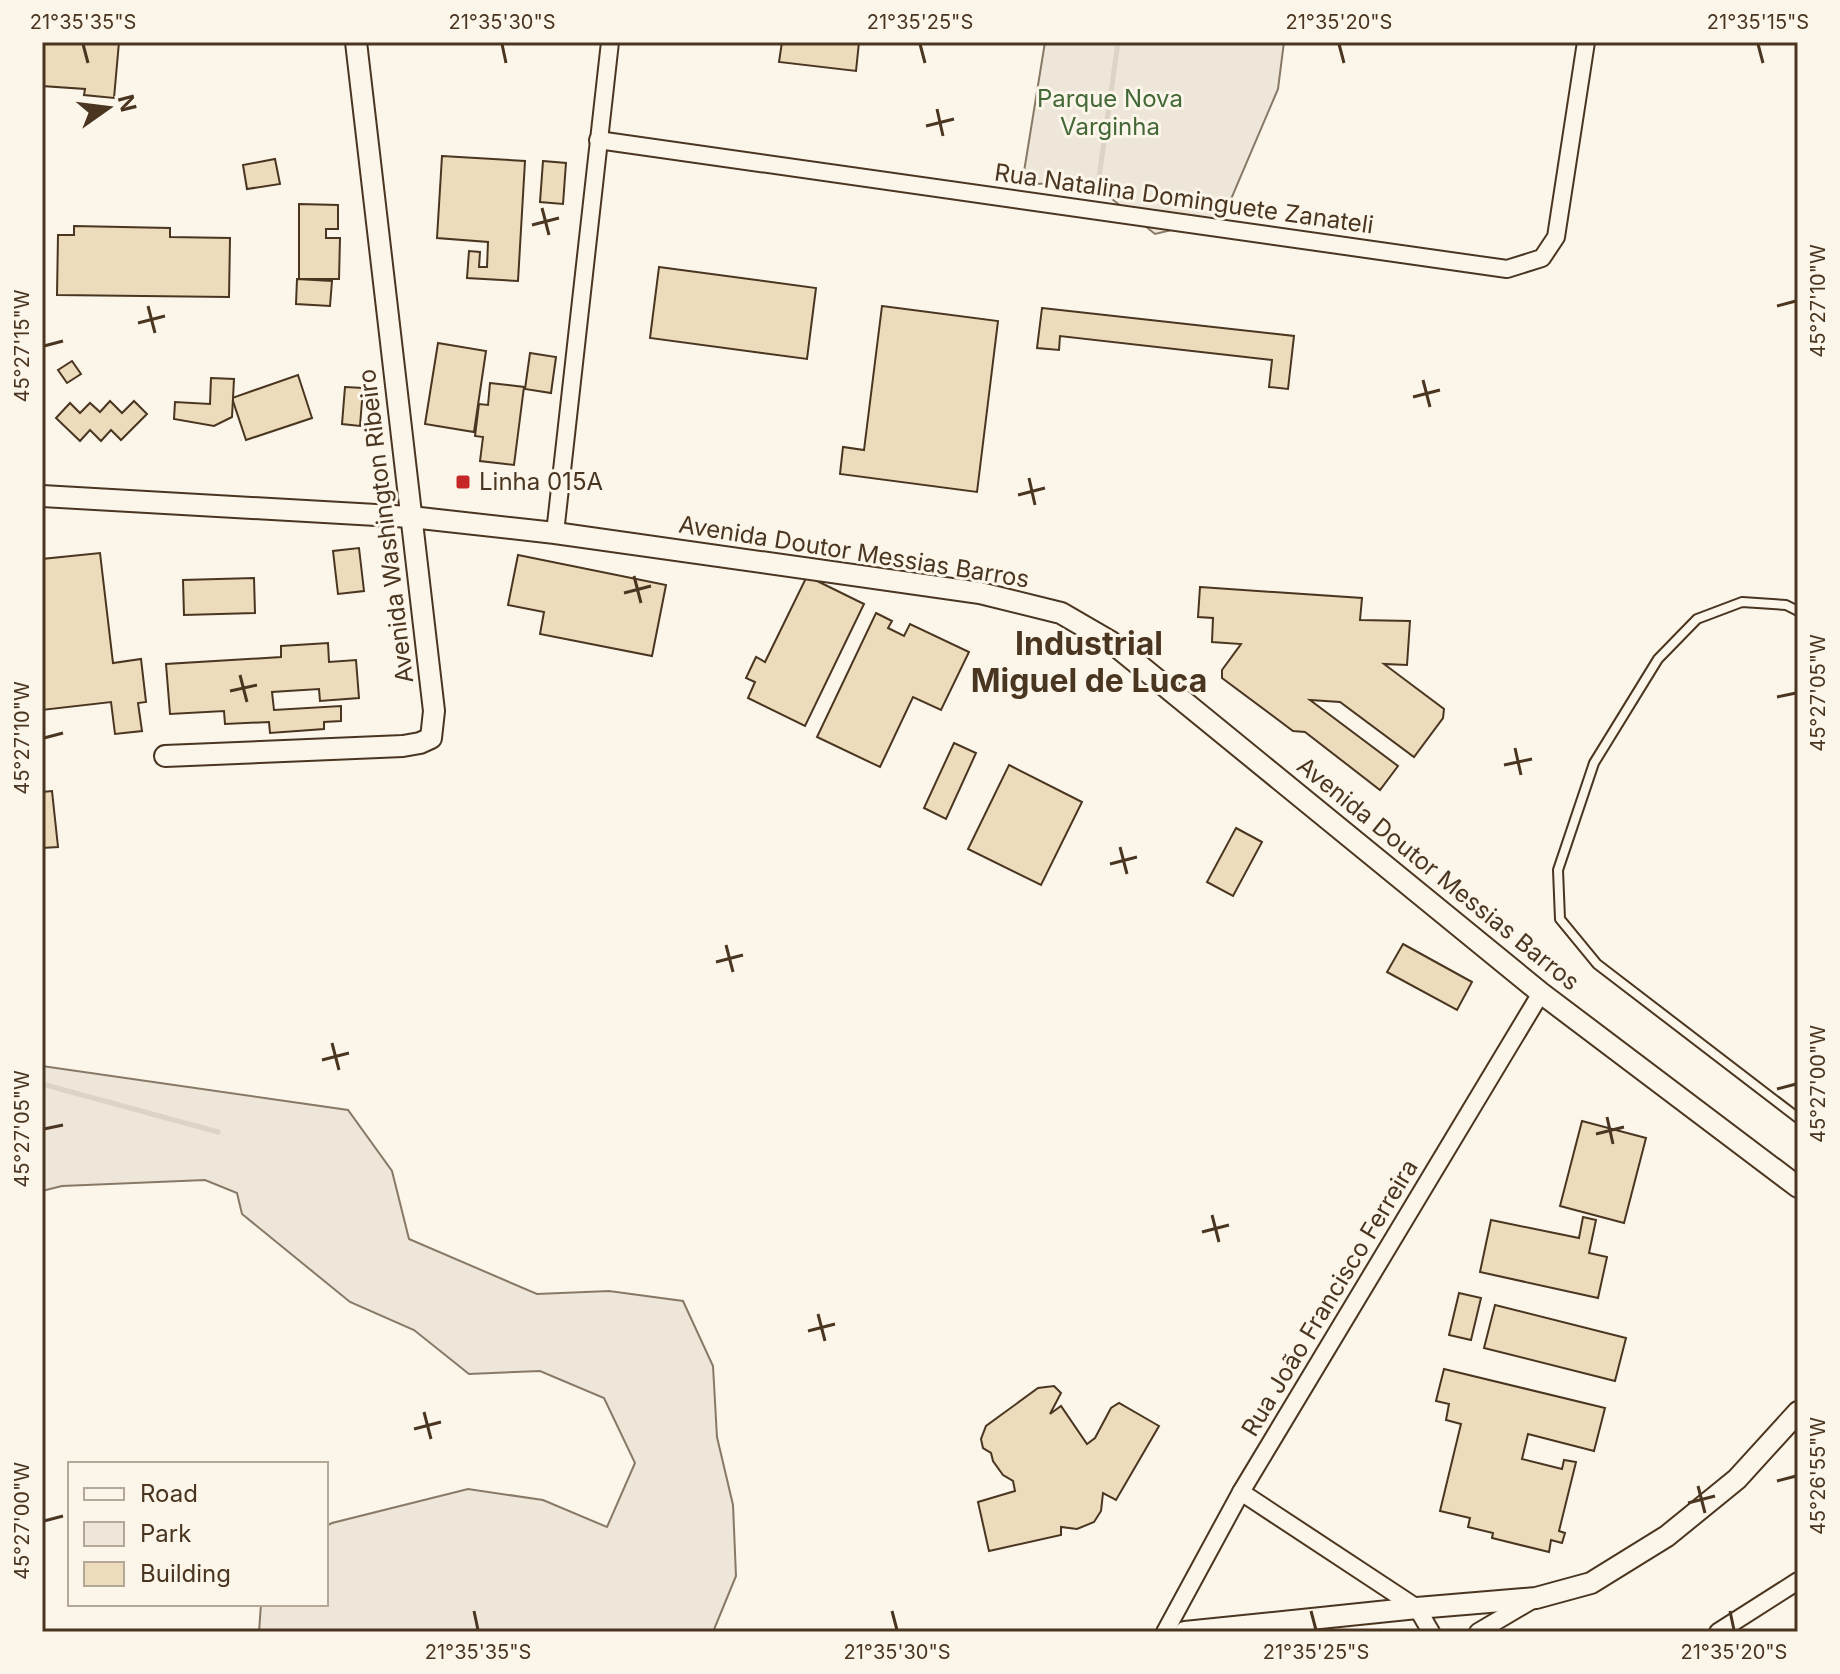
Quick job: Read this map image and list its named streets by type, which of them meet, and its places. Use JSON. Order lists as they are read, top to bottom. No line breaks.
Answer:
{"streets":{"street":["Rua Natalina Dominguete Zanateli","Avenida Washington Ribeiro","Avenida Doutor Messias Barros","Rua João Francisco Ferreira"]},"crossings":[["Avenida Washington Ribeiro","Avenida Doutor Messias Barros"],["Avenida Doutor Messias Barros","Rua João Francisco Ferreira"]],"districts":["Industrial Miguel de Luca"],"parks":["Parque Nova Varginha"],"places":{"transit":["Linha 015A"]},"legend":["Road","Park","Building"],"north":"right","coordinates":["21°35'35\"S","21°35'30\"S","21°35'25\"S","21°35'20\"S","21°35'15\"S","45°27'10\"W","45°27'15\"W","45°27'05\"W","45°27'00\"W","45°26'55\"W"]}
